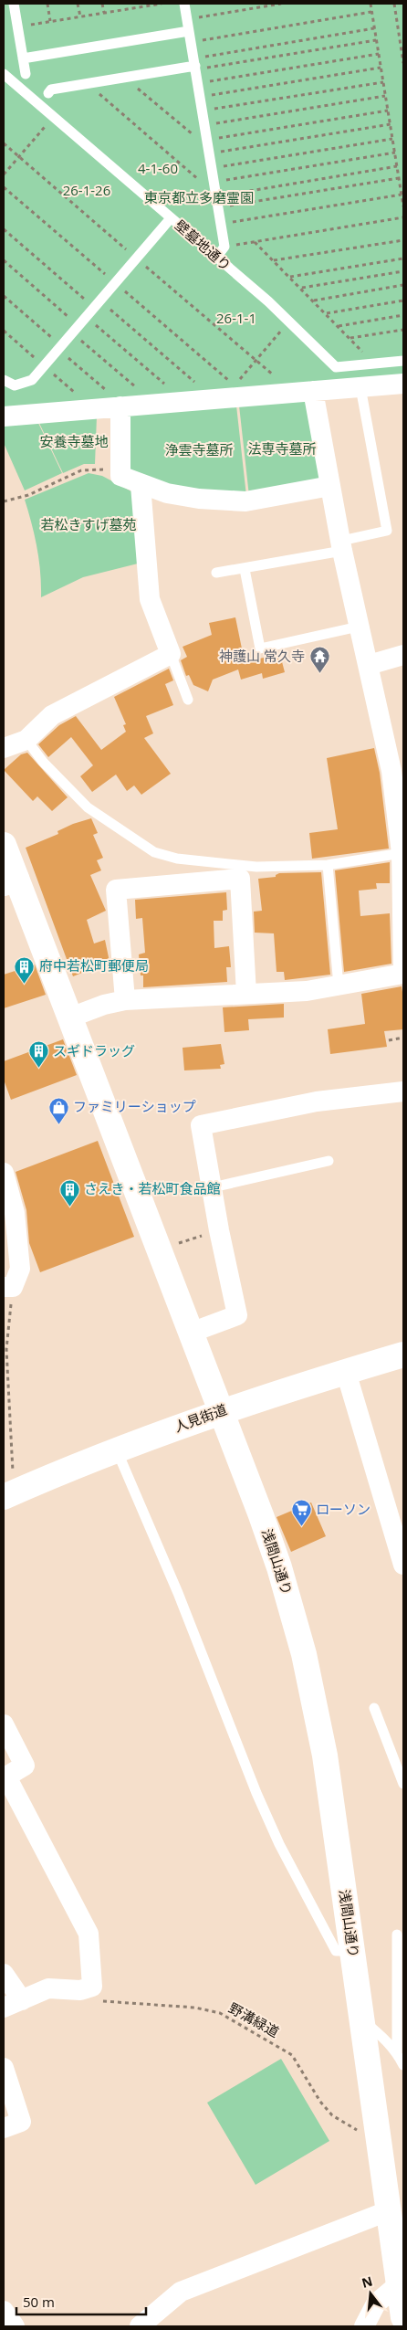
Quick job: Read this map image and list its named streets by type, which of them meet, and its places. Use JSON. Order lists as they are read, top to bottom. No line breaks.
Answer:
{"streets":{"street":["人見街道","浅間山通り"],"lane":["壁墓地通り"],"path":["野溝緑道"]},"crossings":[["人見街道","浅間山通り"],["浅間山通り","野溝緑道"]],"parks":["4-1-60","26-1-26","東京都立多磨霊園","26-1-1","安養寺墓地","法専寺墓所","浄雲寺墓所","若松きすげ墓苑"],"places":{"temple":["神護山 常久寺"],"building":["府中若松町郵便局","スギドラッグ","さえき・若松町食品館"],"shop":["ファミリーショップ"],"supermarket":["ローソン"]},"scale_bar":"50 m","north":"top"}
